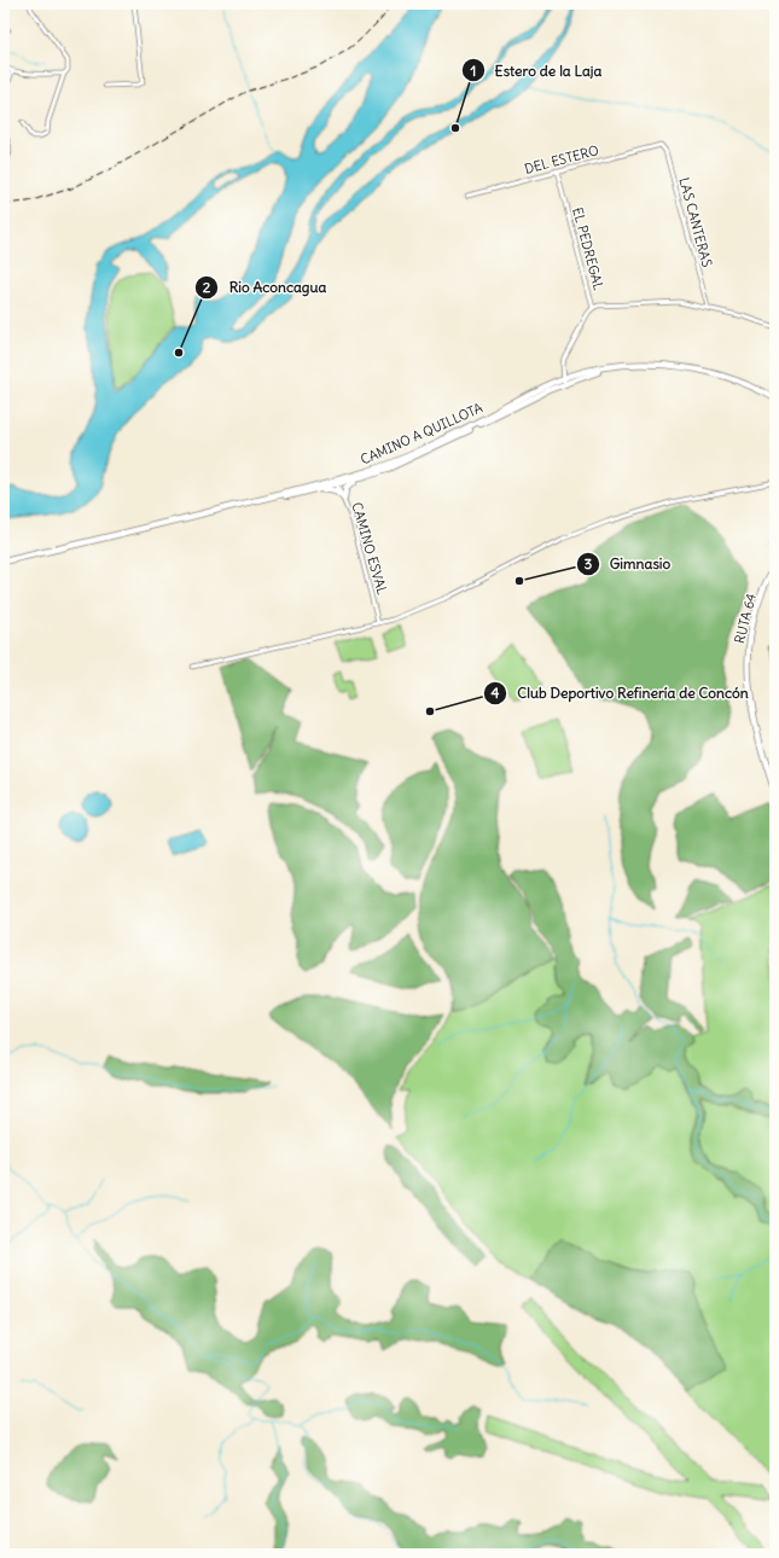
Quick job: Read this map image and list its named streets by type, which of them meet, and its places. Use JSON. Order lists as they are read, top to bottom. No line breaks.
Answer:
{"streets":{"main road":["CAMINO A QUILLOTA","RUTA 64"],"street":["DEL ESTERO","LAS CANTERAS","EL PEDREGAL","CAMINO ESVAL"]},"crossings":[["DEL ESTERO","LAS CANTERAS"],["DEL ESTERO","EL PEDREGAL"],["EL PEDREGAL","CAMINO A QUILLOTA"],["CAMINO A QUILLOTA","CAMINO ESVAL"]],"places":["Estero de la Laja","Rio Aconcagua","Gimnasio","Club Deportivo Refinería de Concón"]}
